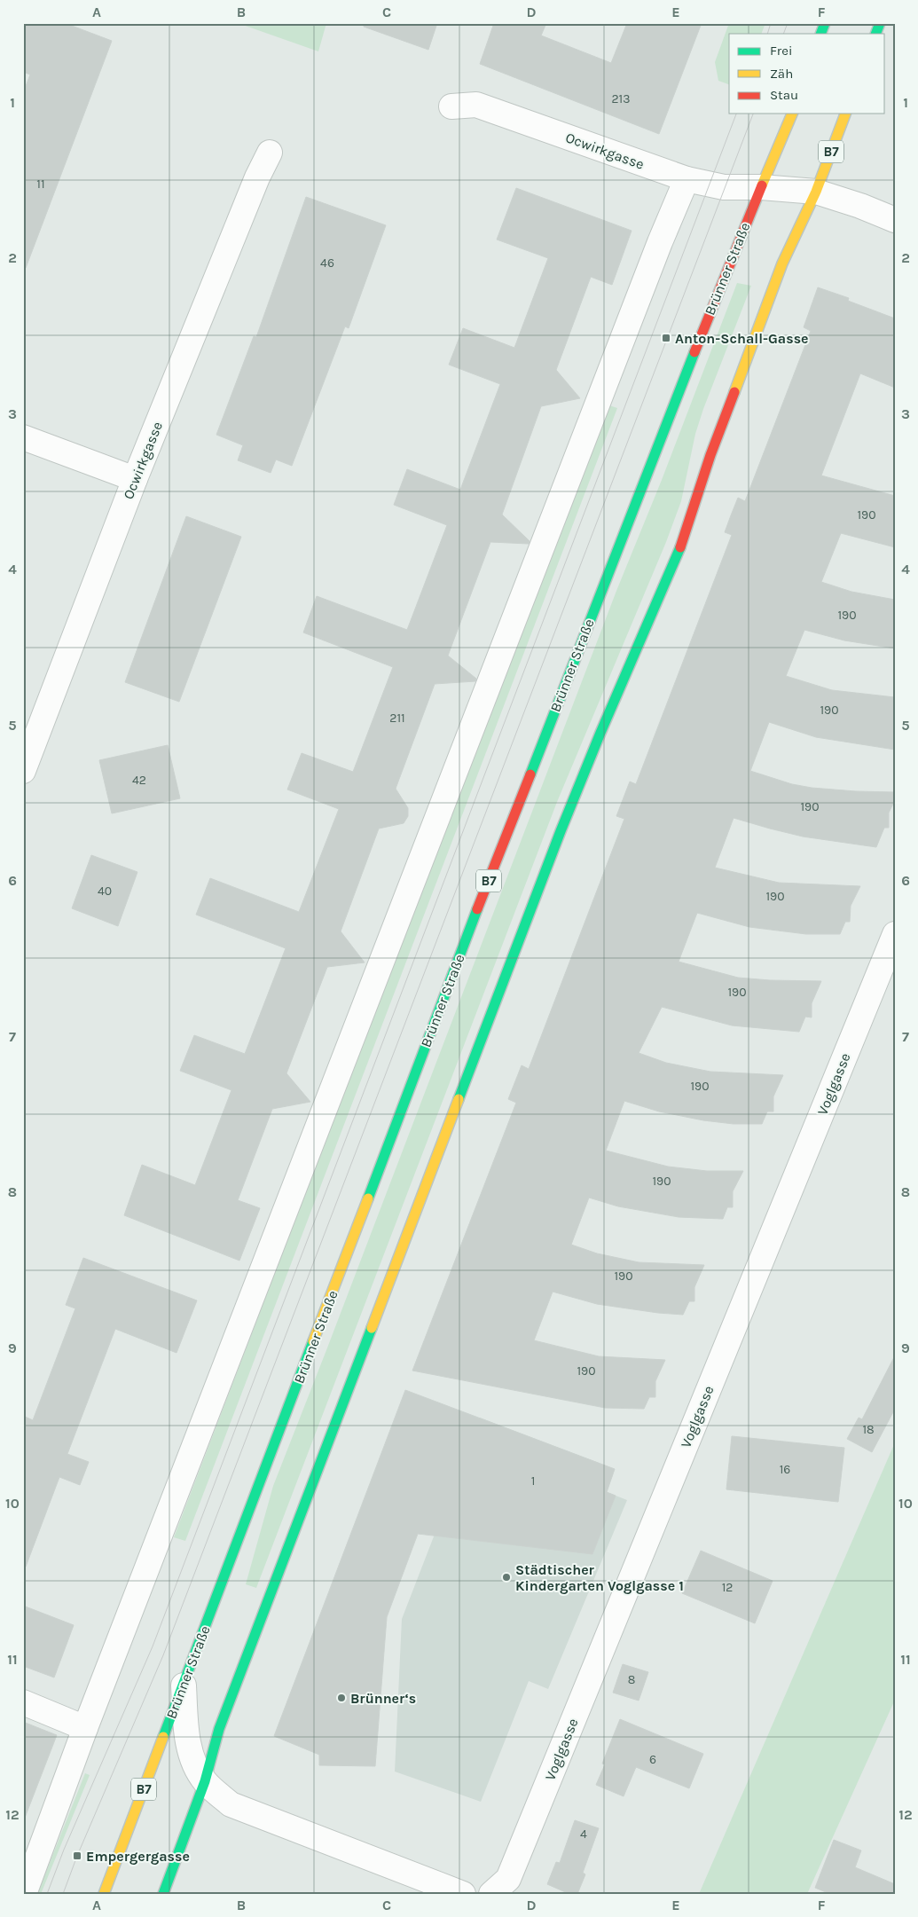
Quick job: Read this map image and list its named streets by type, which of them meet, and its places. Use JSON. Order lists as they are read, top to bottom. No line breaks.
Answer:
{"streets":{"main road":["B7","Brünner Straße"],"street":["Ocwirkgasse","Voglgasse"]},"crossings":[["Ocwirkgasse","B7"],["Ocwirkgasse","Brünner Straße"]],"places":{"transit":["Anton-Schall-Gasse","Empergergasse"],"other":["Städtischer Kindergarten Voglgasse 1","Brünner‘s"]},"house_numbers":["213","11","46","190","190","190","211","42","190","40","190","190","190","190","190","190","18","16","1","12","8","6","4"],"legend":["Frei","Zäh","Stau"],"grid":{"columns":["A","B","C","D","E","F"],"rows":["1","2","3","4","5","6","7","8","9","10","11","12"]}}
